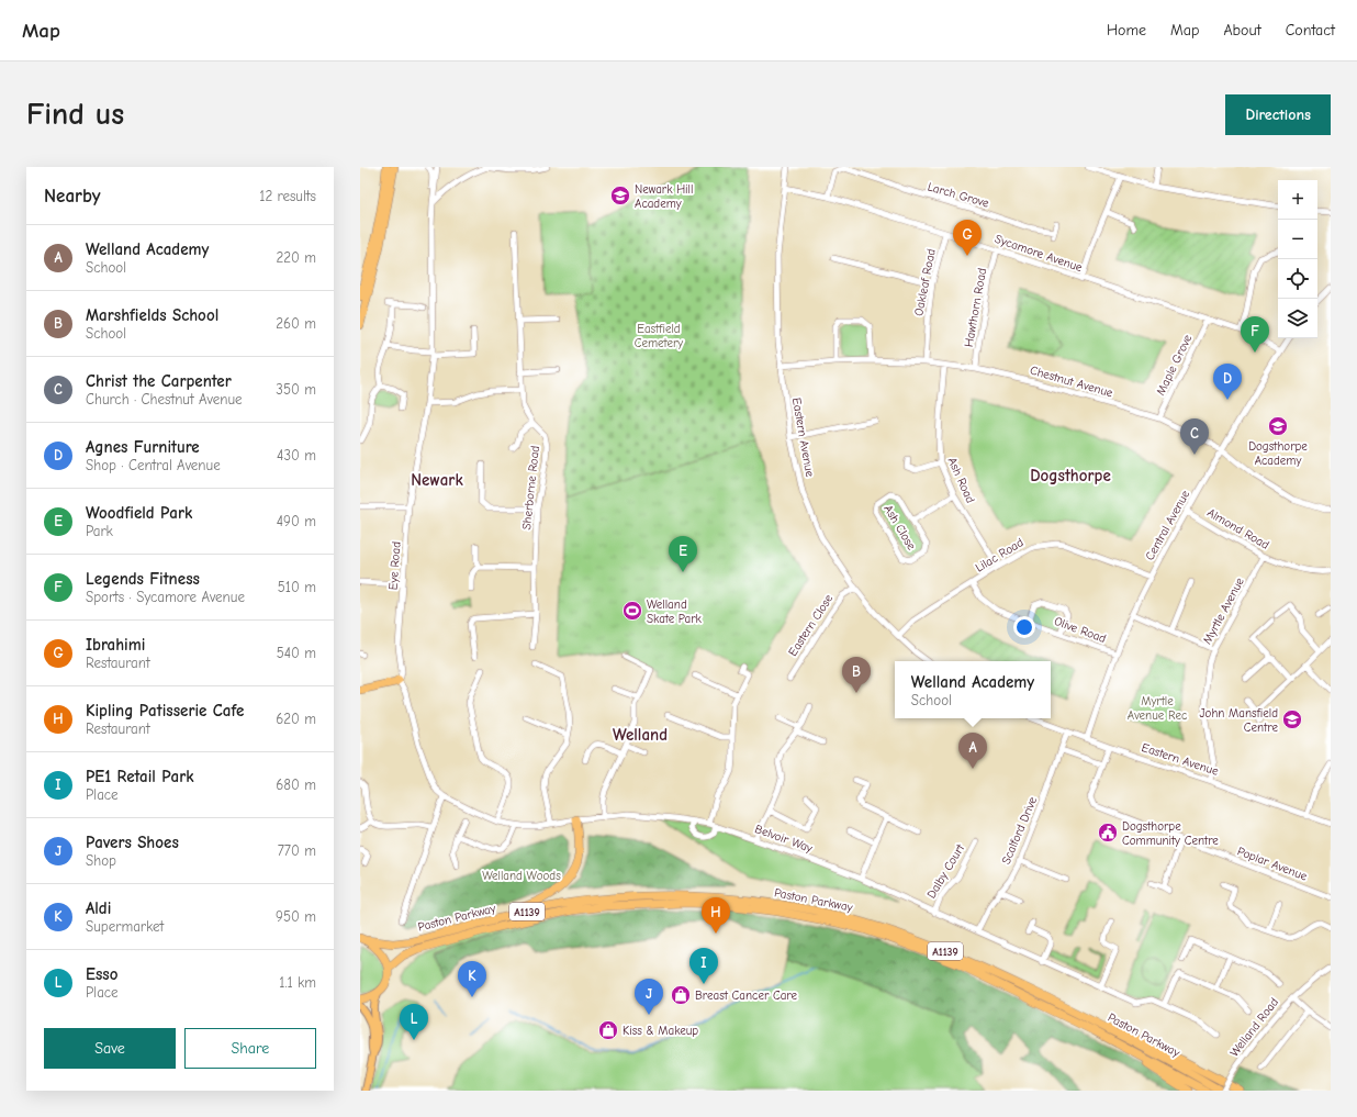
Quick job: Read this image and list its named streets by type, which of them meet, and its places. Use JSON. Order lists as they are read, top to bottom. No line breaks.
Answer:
{"streets":{"highway":["Paston Parkway","A1139"],"street":["Larch Grove","Sycamore Avenue","Oakleaf Road","Hawthorn Road","Maple Grove","Chestnut Avenue","Eastern Avenue","Ash Road","Sherborne Road","Central Avenue","Ash Close","Almond Road","Lilac Road","Eye Road","Myrtle Avenue","Eastern Close","Olive Road","Scalford Drive","Belvoir Way","Poplar Avenue","Dalby Court","Welland Road"]},"crossings":[["Larch Grove","Sycamore Avenue"],["Sycamore Avenue","Oakleaf Road"],["Sycamore Avenue","Hawthorn Road"],["Sycamore Avenue","Maple Grove"],["Sycamore Avenue","Eastern Avenue"],["Sycamore Avenue","Central Avenue"],["Oakleaf Road","Chestnut Avenue"],["Hawthorn Road","Chestnut Avenue"],["Maple Grove","Chestnut Avenue"],["Chestnut Avenue","Eastern Avenue"],["Chestnut Avenue","Ash Road"],["Chestnut Avenue","Central Avenue"],["Eastern Avenue","Central Avenue"],["Eastern Avenue","Lilac Road"],["Eastern Avenue","Myrtle Avenue"],["Eastern Avenue","Eastern Close"],["Eastern Avenue","Scalford Drive"],["Eastern Avenue","Poplar Avenue"],["Ash Road","Ash Close"],["Ash Road","Lilac Road"],["Central Avenue","Almond Road"],["Central Avenue","Lilac Road"],["Central Avenue","Olive Road"],["Almond Road","Myrtle Avenue"],["Lilac Road","Olive Road"],["Eye Road","Belvoir Way"],["Scalford Drive","Belvoir Way"],["Belvoir Way","Dalby Court"],["Paston Parkway","A1139"],["Paston Parkway","Welland Road"]],"districts":["Dogsthorpe","Newark","Welland"],"parks":["Eastfield Cemetery","Myrtle Avenue Rec","Welland Woods"],"places":{"school or university":["Newark Hill Academy","Dogsthorpe Academy","John Mansfield Centre"],"sports":["Welland Skate Park"],"public building":["Dogsthorpe Community Centre"],"shop":["Breast Cancer Care","Kiss & Makeup"]},"page":{"header":"Map","nav":["Home","Map","About","Contact"],"buttons":["Directions",["Save","Share"]],"title":"Find us","heading":["Nearby","12 results"],"map_buttons":["+","−"],"pins":["G","F","D","C","E","B","A","H","I","K","J","L"],"list":[{"mark":"A","name":"Welland Academy","note":"School","value":"220 m"},{"mark":"B","name":"Marshfields School","note":"School","value":"260 m"},{"mark":"C","name":"Christ the Carpenter","note":"Church · Chestnut Avenue","value":"350 m"},{"mark":"D","name":"Agnes Furniture","note":"Shop · Central Avenue","value":"430 m"},{"mark":"E","name":"Woodfield Park","note":"Park","value":"490 m"},{"mark":"F","name":"Legends Fitness","note":"Sports · Sycamore Avenue","value":"510 m"},{"mark":"G","name":"Ibrahimi","note":"Restaurant","value":"540 m"},{"mark":"H","name":"Kipling Patisserie Cafe","note":"Restaurant","value":"620 m"},{"mark":"I","name":"PE1 Retail Park","note":"Place","value":"680 m"},{"mark":"J","name":"Pavers Shoes","note":"Shop","value":"770 m"},{"mark":"K","name":"Aldi","note":"Supermarket","value":"950 m"},{"mark":"L","name":"Esso","note":"Place","value":"1.1 km"}],"popup":["Welland Academy","School"]}}
